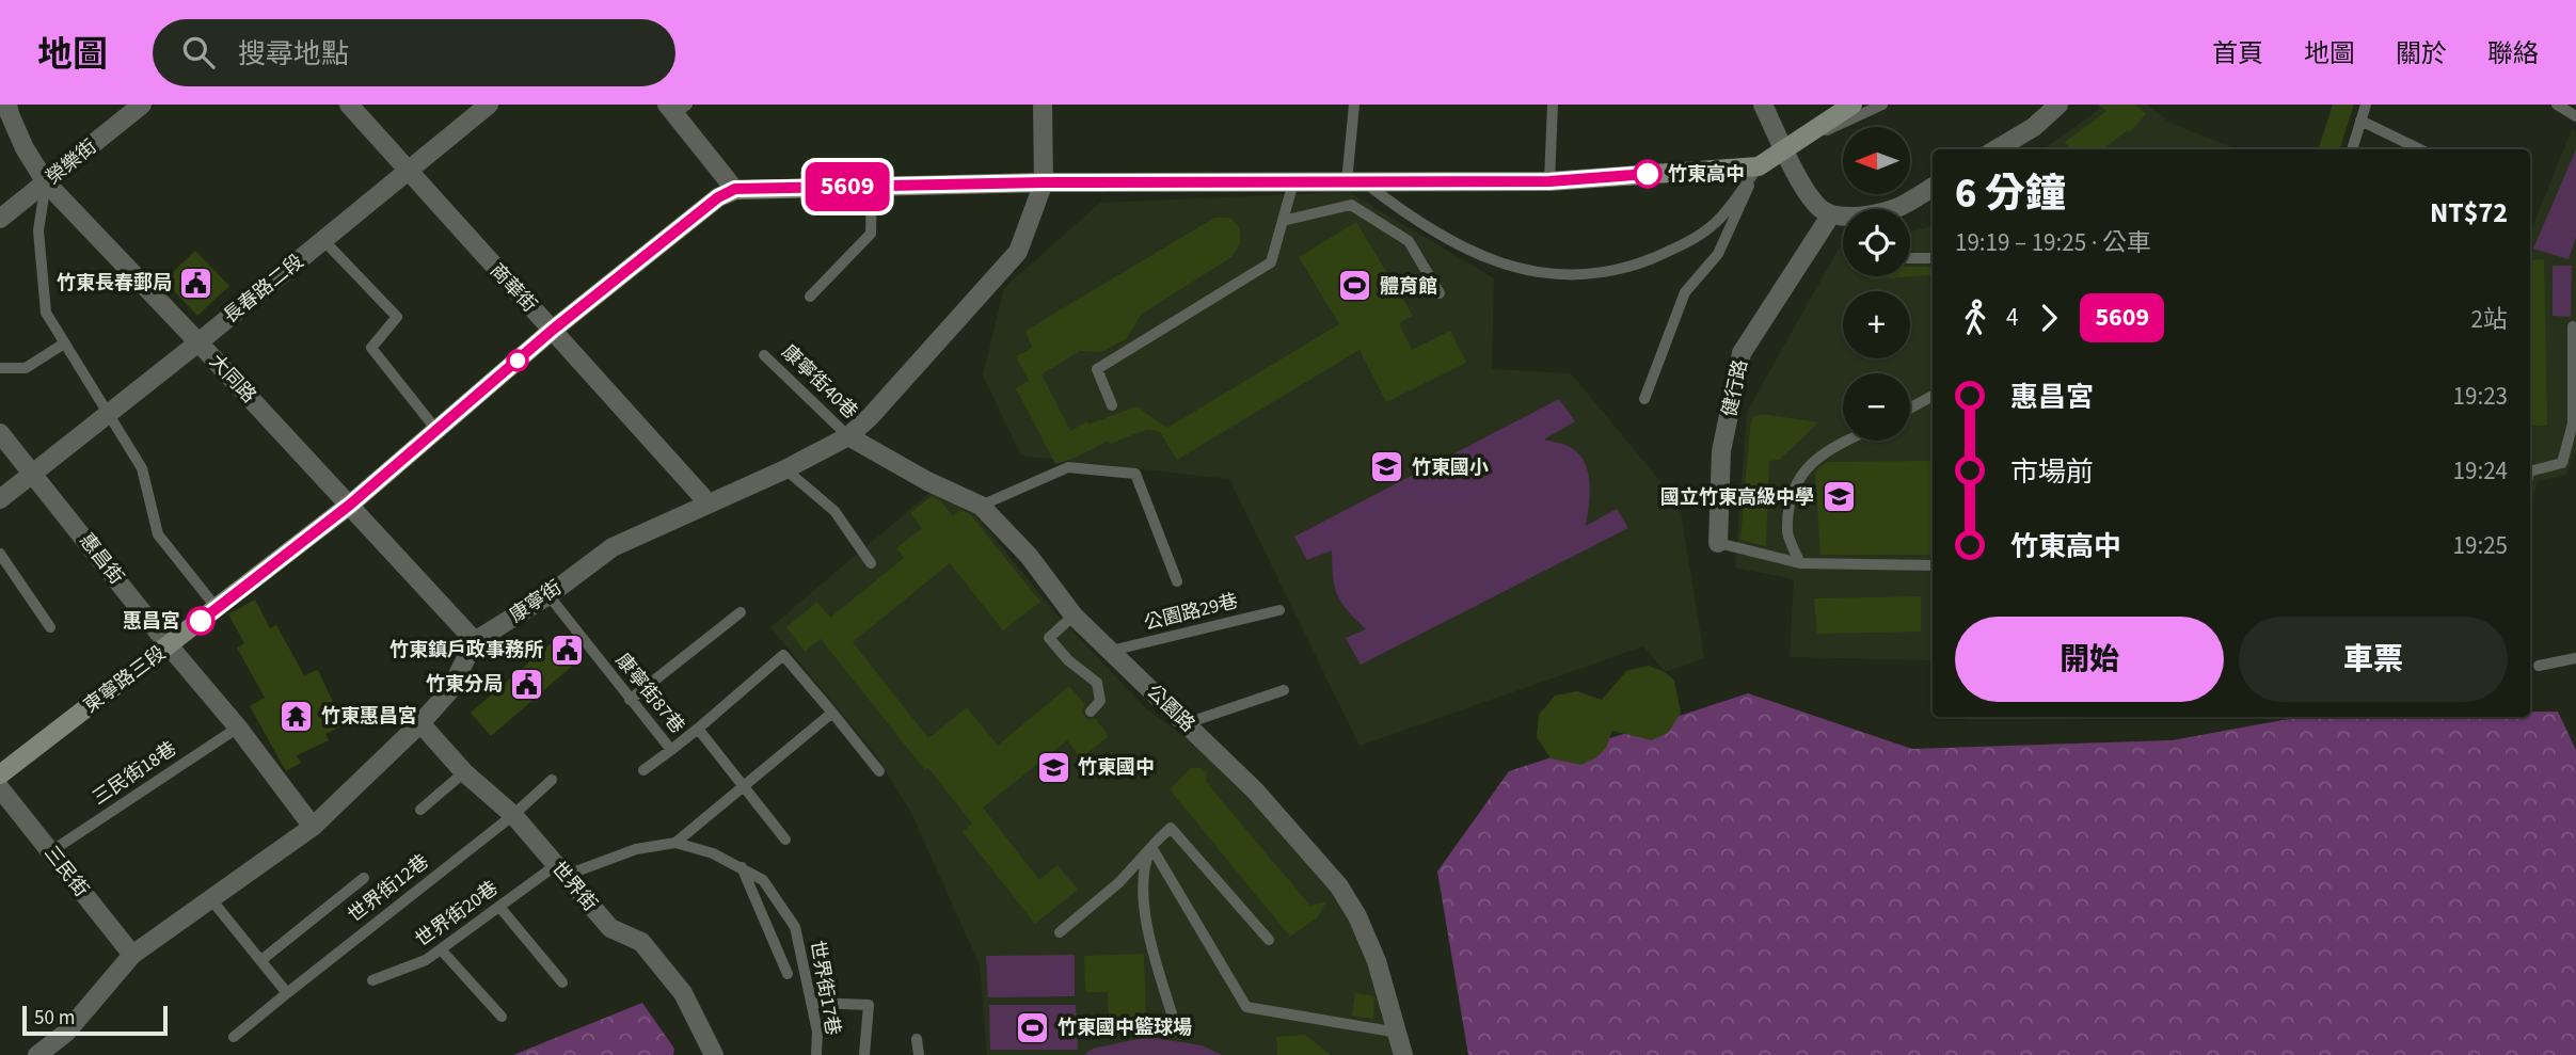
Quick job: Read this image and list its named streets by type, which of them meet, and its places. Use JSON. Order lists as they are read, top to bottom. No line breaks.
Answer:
{"streets":{"main road":["東寧路三段"],"street":["榮樂街","商華街","長春路二段","大同路","健行路","惠昌街","康寧街","公園路","三民街","世界街"],"lane":["康寧街40巷","公園路29巷","康寧街87巷","三民街18巷","世界街12巷","世界街20巷","世界街17巷"]},"crossings":[["榮樂街","大同路"],["商華街","長春路二段"],["商華街","康寧街"],["商華街","東寧路三段"],["長春路二段","大同路"],["長春路二段","惠昌街"],["大同路","康寧街"],["大同路","東寧路三段"],["康寧街40巷","康寧街"],["康寧街40巷","公園路"],["惠昌街","東寧路三段"],["惠昌街","三民街18巷"],["康寧街","康寧街87巷"],["康寧街","公園路"],["公園路29巷","公園路"],["三民街18巷","三民街"],["世界街","世界街12巷"],["世界街","世界街20巷"],["世界街","世界街17巷"],["世界街20巷","世界街17巷"]],"places":{"other":["竹東高中","惠昌宮"],"public building":["竹東長春郵局","竹東鎮戶政事務所","竹東分局"],"sports":["體育館","竹東國中籃球場"],"school or university":["竹東國小","國立竹東高級中學","竹東國中"],"temple":["竹東惠昌宮"]},"lines":["bus line 5609"],"scale_bar":"50 m","north":"left","page":{"header":"地圖","search":"搜尋地點","nav":["首頁","地圖","關於","聯絡"],"on_map":"5609","map_buttons":["+","−"],"heading":["6 分鐘","19:19 – 19:25 · 公車","NT$72"],"legs":["4","5609","2站"],"list":[{"name":"惠昌宮","value":"19:23"},{"name":"市場前","value":"19:24"},{"name":"竹東高中","value":"19:25"}],"buttons":["開始","車票"],"scale":"50 m"}}
